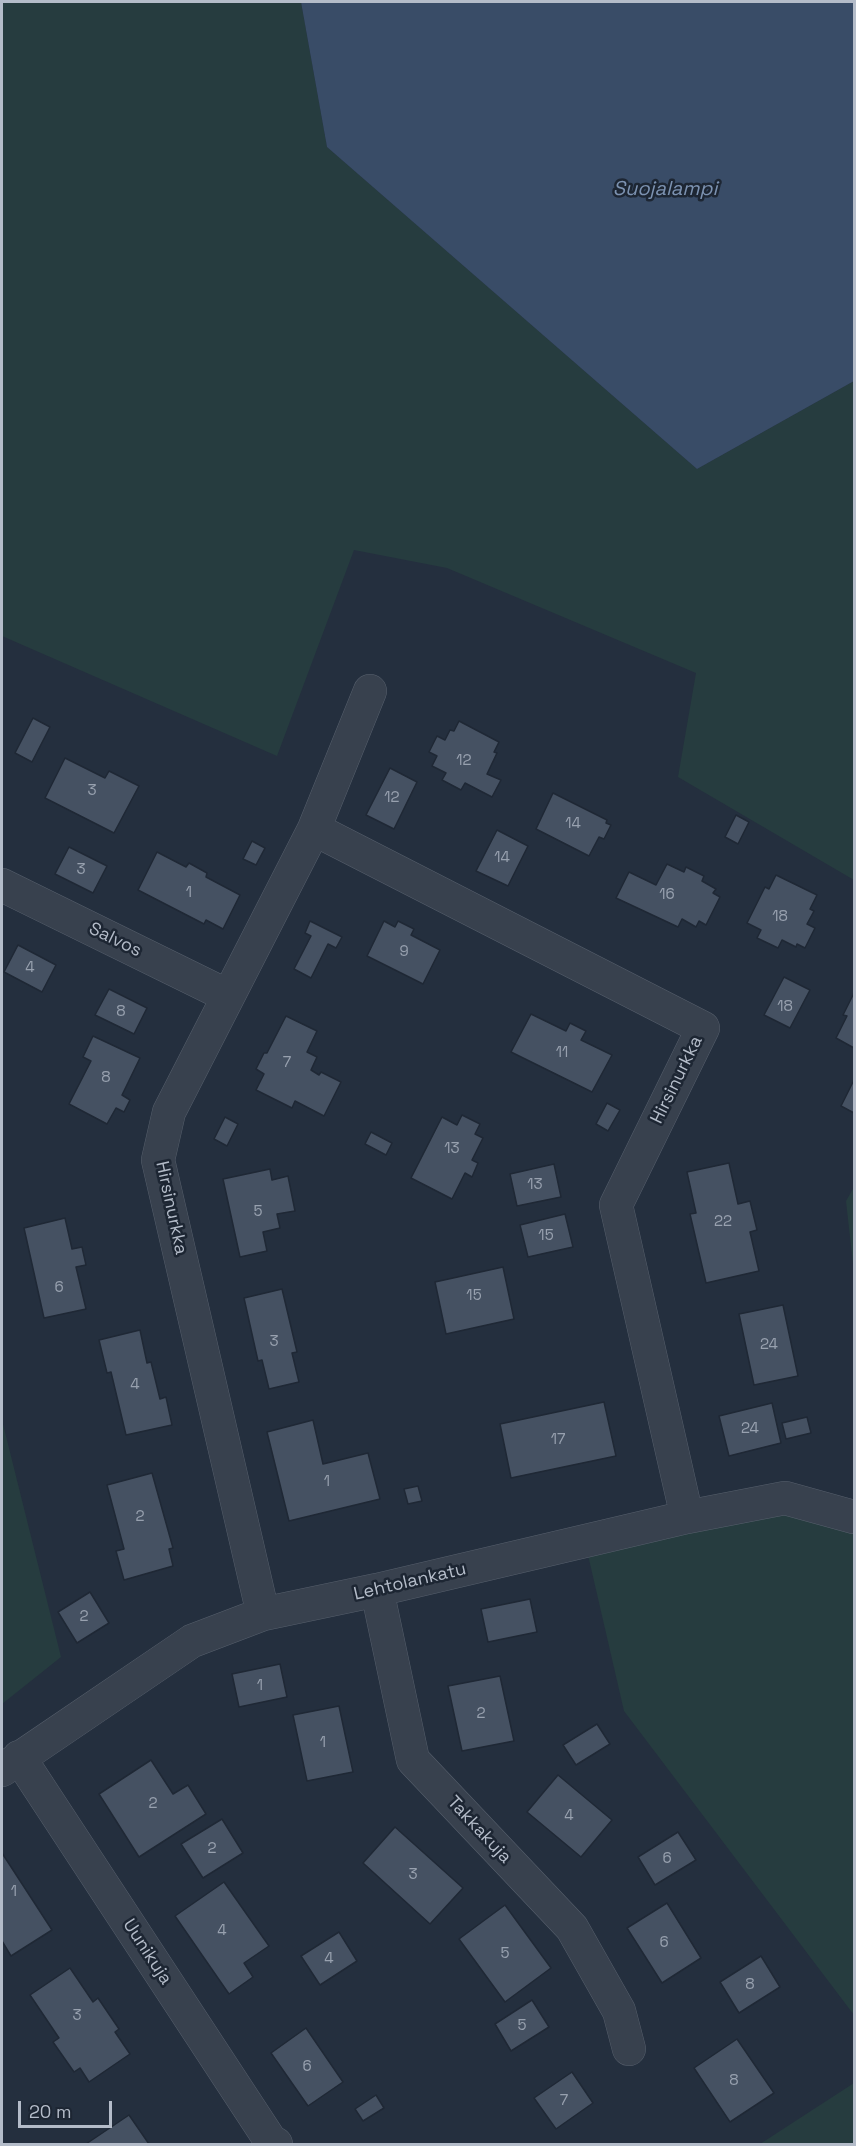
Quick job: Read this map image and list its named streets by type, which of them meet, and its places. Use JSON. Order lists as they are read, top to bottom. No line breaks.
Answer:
{"streets":{"street":["Salvos","Hirsinurkka","Lehtolankatu","Takkakuja","Uunikuja"]},"crossings":[["Salvos","Hirsinurkka"],["Hirsinurkka","Lehtolankatu"],["Lehtolankatu","Takkakuja"],["Lehtolankatu","Uunikuja"]],"water":["Suojalampi"],"house_numbers":["12","3","12","14","14","3","1","16","18","9","4","18","8","11","7","8","13","13","5","22","15","6","15","3","24","4","24","17","1","2","2","1","2","1","2","4","2","6","3","1","4","6","5","4","8","3","5","6","8","7"],"scale_bar":"20 m"}
